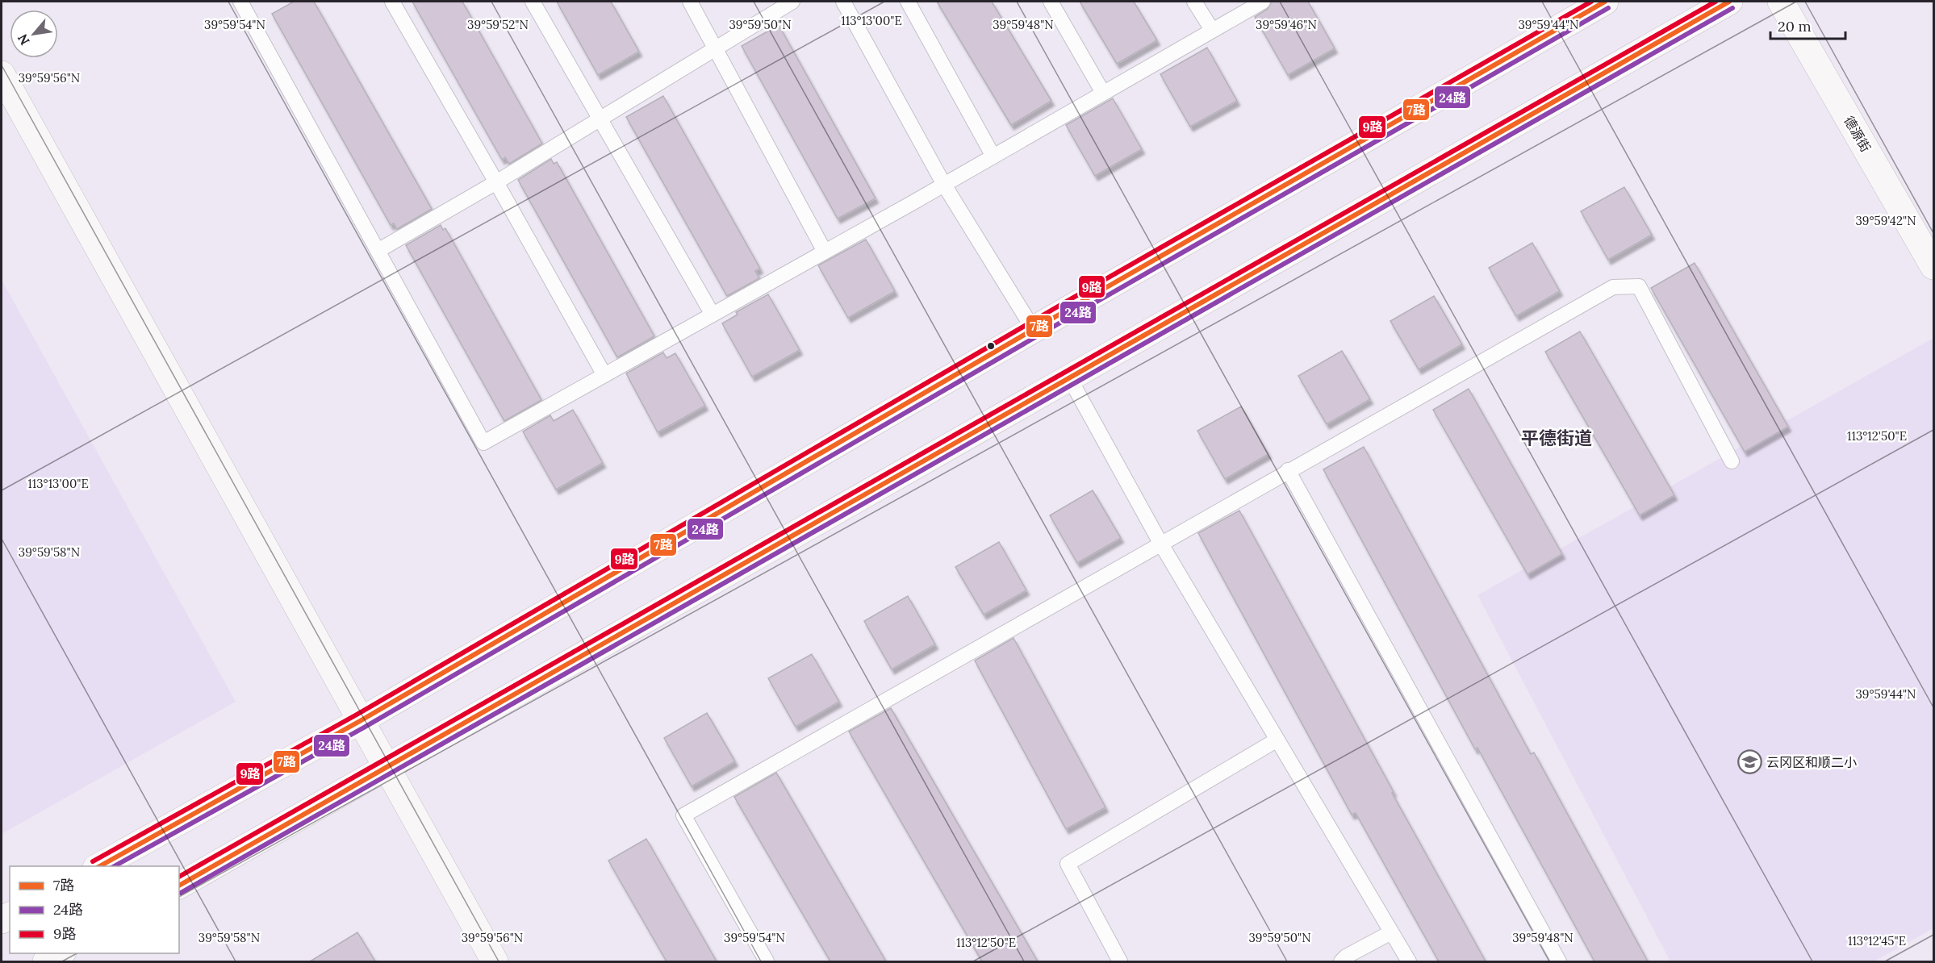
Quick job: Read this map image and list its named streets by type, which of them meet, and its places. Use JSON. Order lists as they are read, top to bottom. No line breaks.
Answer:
{"streets":{"main road":["德源街"]},"districts":["平德街道"],"places":{"school or university":["云冈区和顺二小"]},"lines":["transit line 7路","transit line 9路","transit line 24路"],"legend":["7路","24路","9路"],"scale_bar":"20 m","north":"bottom left","coordinates":["113°13'00\"E","39°59'54\"N","39°59'52\"N","39°59'50\"N","39°59'48\"N","39°59'46\"N","39°59'44\"N","39°59'56\"N","39°59'42\"N","113°12'50\"E","39°59'58\"N","113°12'45\"E"]}
